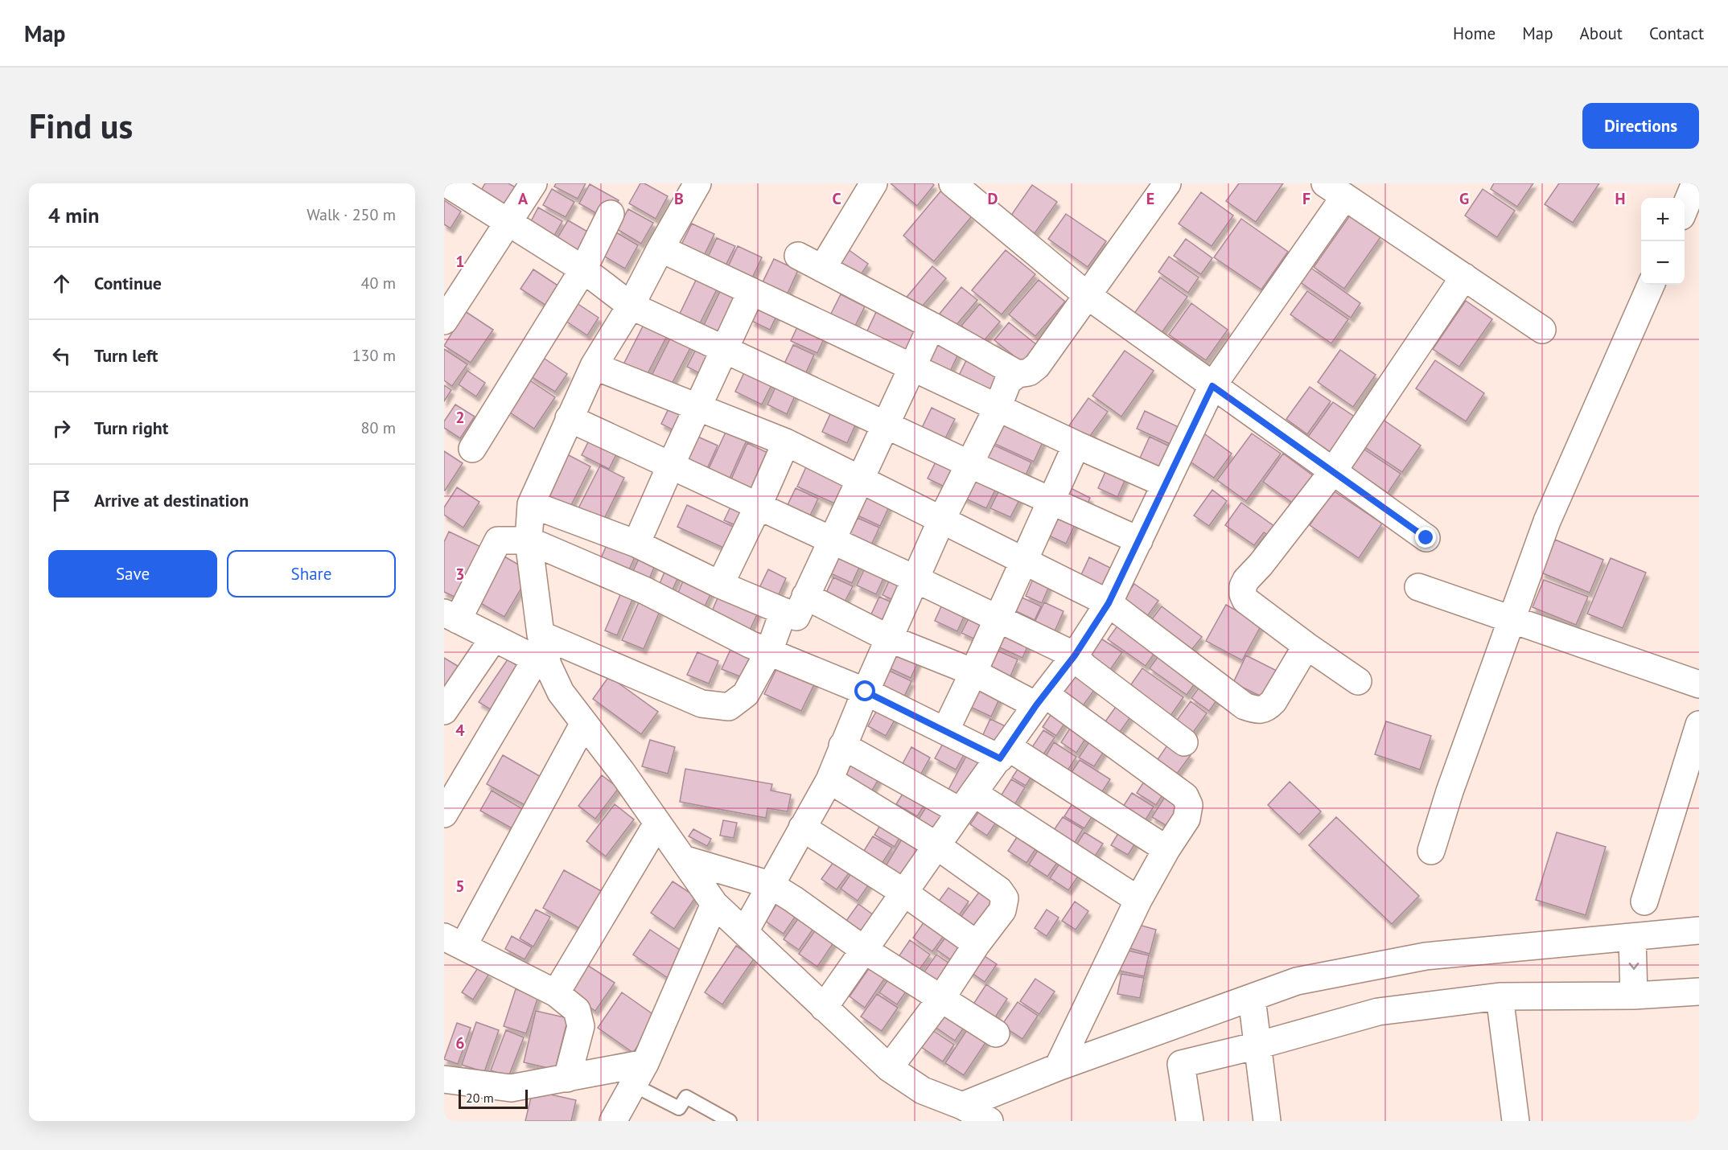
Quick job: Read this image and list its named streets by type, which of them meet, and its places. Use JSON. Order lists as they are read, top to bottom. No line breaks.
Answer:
{"scale_bar":"20 m","page":{"header":"Map","nav":["Home","Map","About","Contact"],"buttons":["Directions",["Save","Share"]],"title":"Find us","heading":["4 min","Walk · 250 m"],"map_buttons":["+","−"],"list":[["Continue","40 m"],["Turn left","130 m"],["Turn right","80 m"],"Arrive at destination"],"scale":"20 m"},"grid":{"columns":["A","B","C","D","E","F","G","H"],"rows":["1","2","3","4","5","6"]}}
